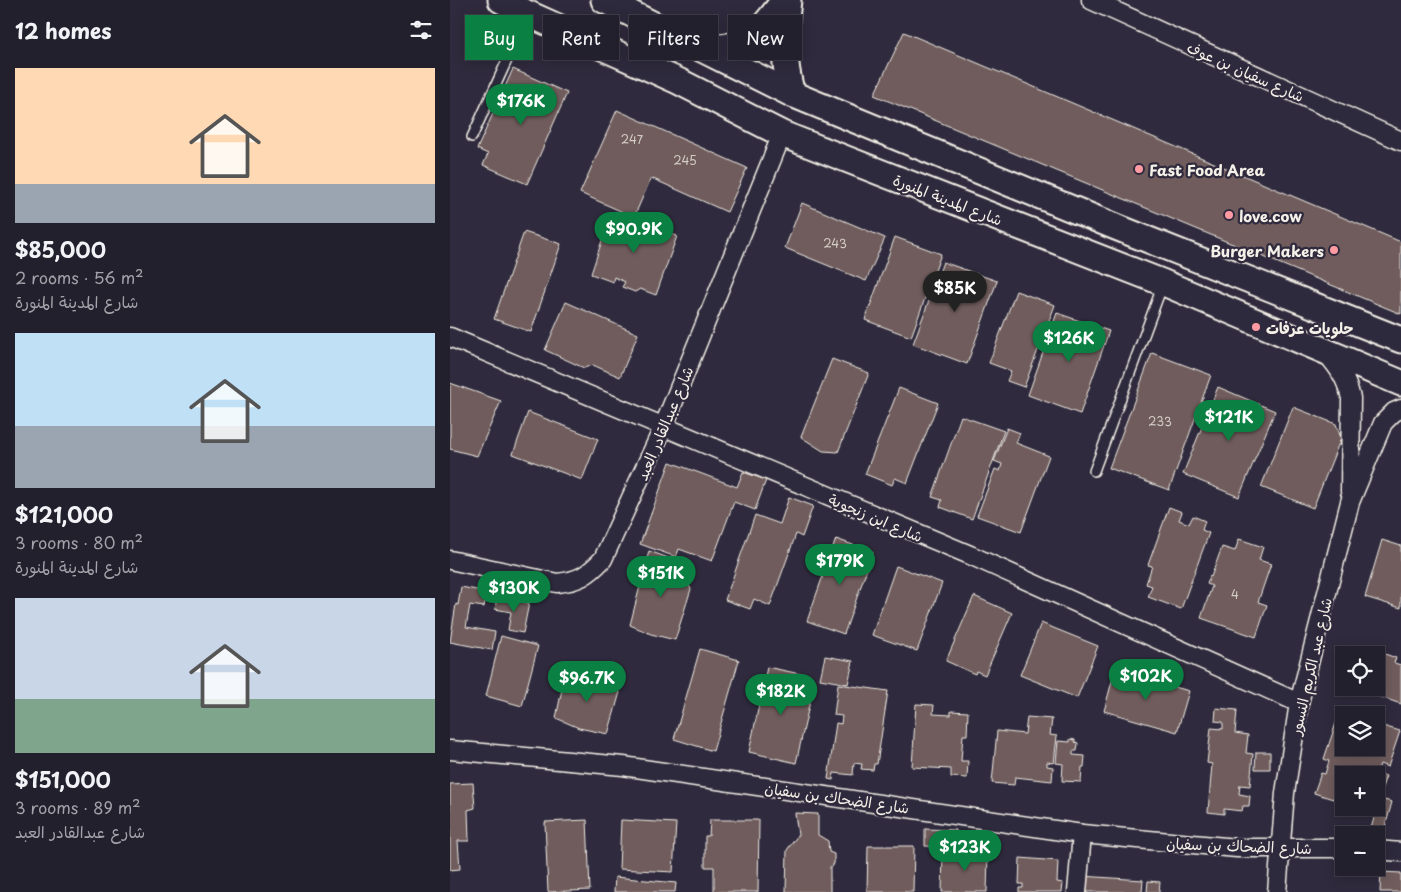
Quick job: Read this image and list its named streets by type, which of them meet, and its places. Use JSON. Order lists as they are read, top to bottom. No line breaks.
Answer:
{"streets":{"main road":["شارع المدينة المنورة"],"street":["شارع سفيان بن عوف","شارع عبدالقادر العبد","شارع ابن زنجوية","شارع عبد الكريم النسور","شارع الضحاك بن سفيان"]},"crossings":[["شارع المدينة المنورة","شارع عبدالقادر العبد"],["شارع المدينة المنورة","شارع عبد الكريم النسور"],["شارع عبدالقادر العبد","شارع ابن زنجوية"],["شارع ابن زنجوية","شارع عبد الكريم النسور"],["شارع عبد الكريم النسور","شارع الضحاك بن سفيان"]],"places":["Fast Food Area","love.cow","Burger Makers","حلويات عرفات"],"house_numbers":["247","245","243","233","4"],"page":{"heading":"12 homes","chip":["Buy","Rent","Filters","New"],"list":[{"name":"$85,000","note":"2 rooms · 56 m² · شارع المدينة المنورة"},{"name":"$121,000","note":"3 rooms · 80 m² · شارع المدينة المنورة"},{"name":"$151,000","note":"3 rooms · 89 m² · شارع عبدالقادر العبد"}],"price":["$176K","$90.9K","$85K","$126K","$121K","$179K","$151K","$130K","$102K","$96.7K","$182K","$123K"],"map_buttons":["+","−"]}}
